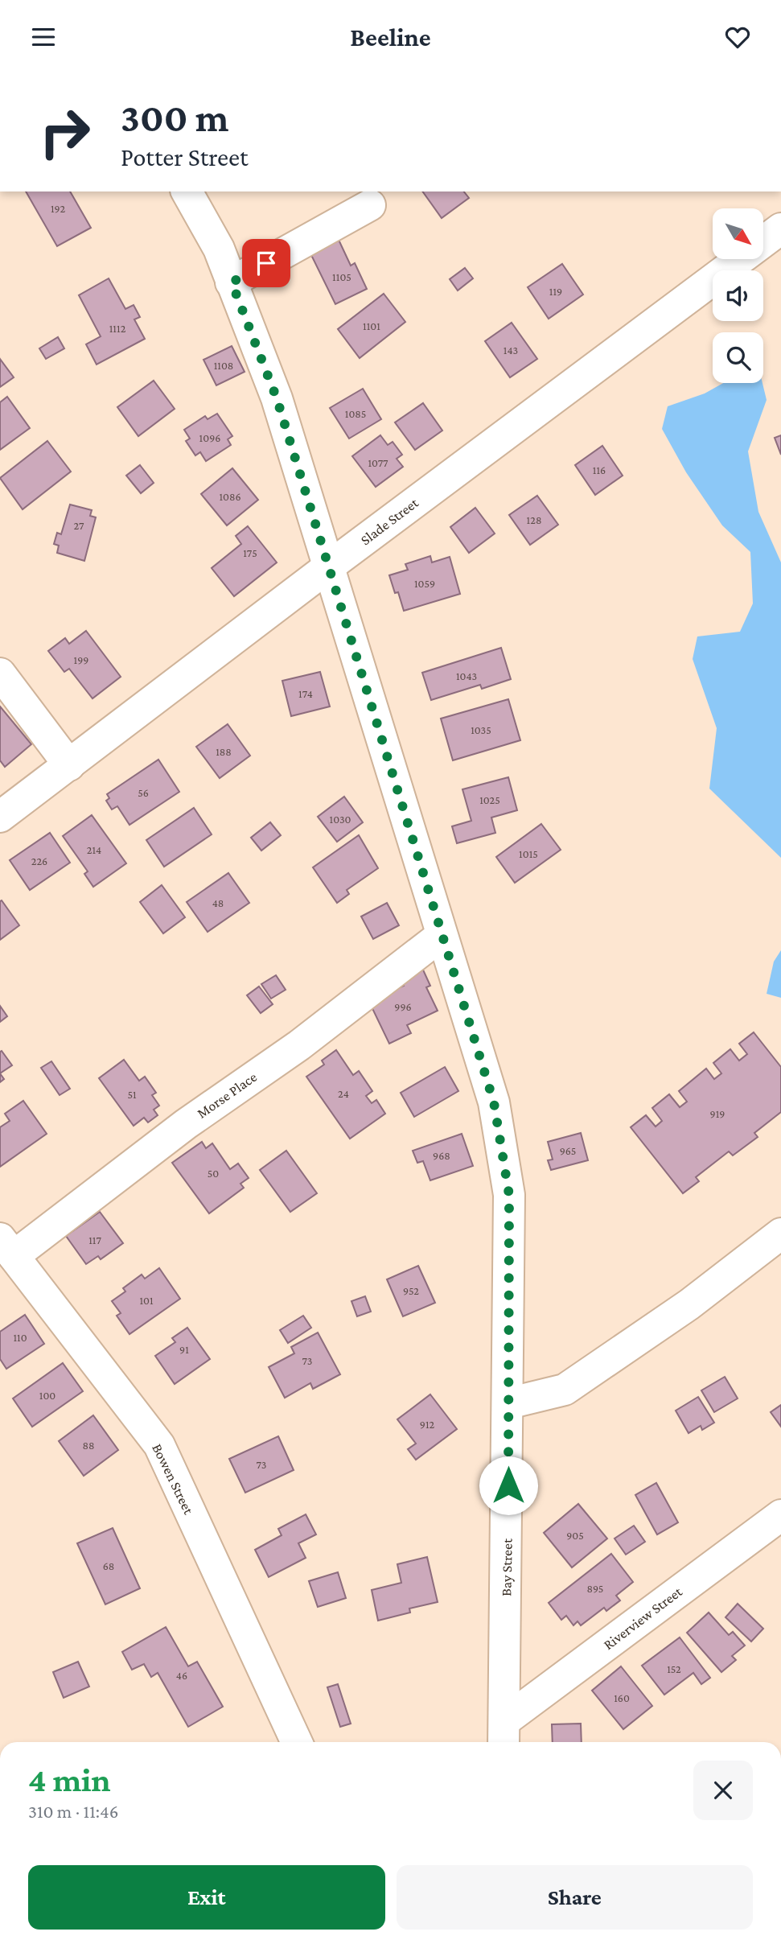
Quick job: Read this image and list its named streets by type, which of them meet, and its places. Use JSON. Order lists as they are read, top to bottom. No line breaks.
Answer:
{"streets":{"street":["Slade Street","Morse Place","Bowen Street","Bay Street","Riverview Street"]},"crossings":[["Slade Street","Bay Street"],["Morse Place","Bowen Street"],["Morse Place","Bay Street"],["Bay Street","Riverview Street"]],"house_numbers":["192","1105","119","1101","1112","143","1108","1085","1096","1077","116","1086","128","27","175","1059","199","1043","174","1035","188","56","1025","1030","214","1015","226","48","996","24","51","919","965","968","50","117","952","101","110","91","73","100","912","88","73","905","68","895","152","46","160"],"north":"bottom right","page":{"header":"Beeline","turn":["300 m","Potter Street"],"heading":["4 min","310 m · 11:46"],"buttons":["Exit","Share"]}}
